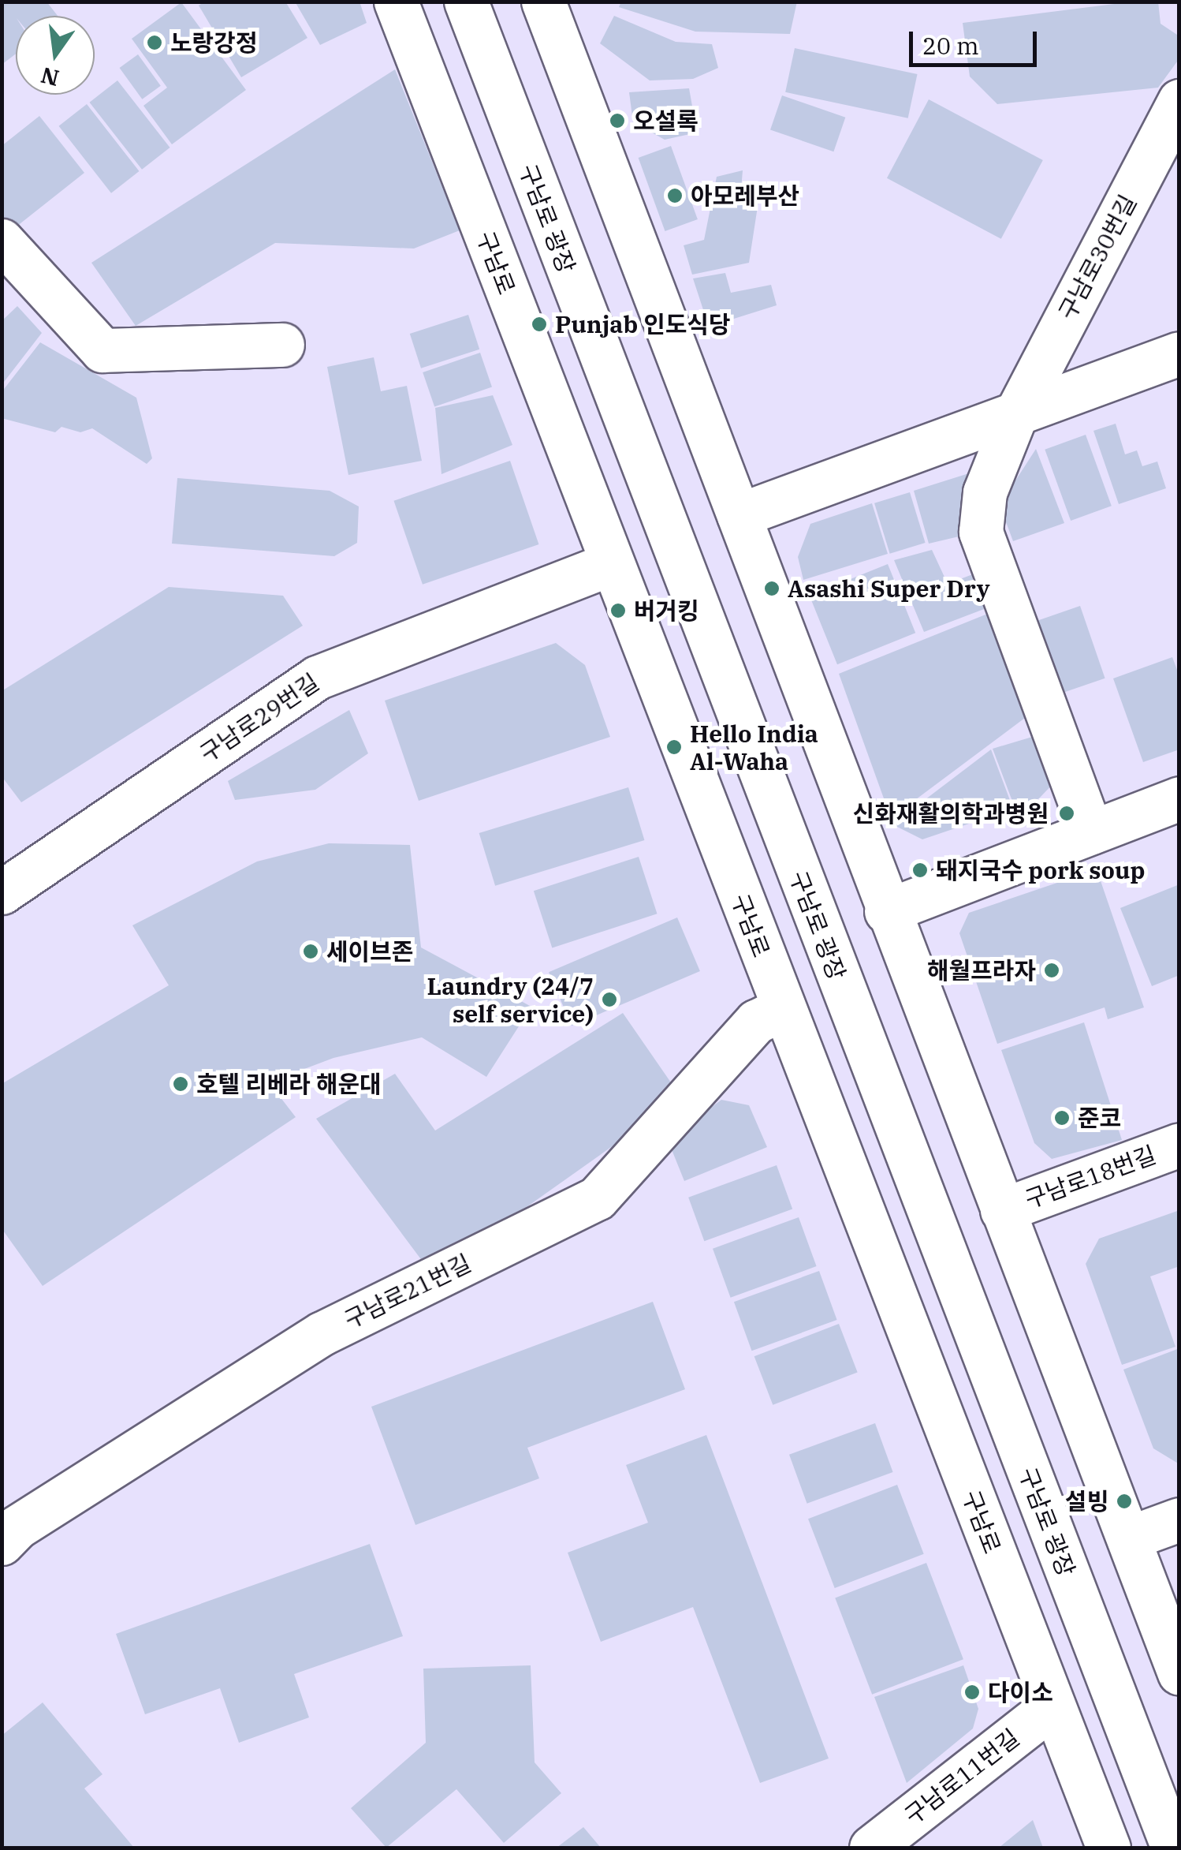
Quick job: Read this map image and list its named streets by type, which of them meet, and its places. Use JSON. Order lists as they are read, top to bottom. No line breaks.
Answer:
{"streets":{"street":["구남로 광장","구남로30번길","구남로","구남로29번길","구남로18번길","구남로21번길","구남로11번길"]},"crossings":[["구남로","구남로29번길"],["구남로","구남로21번길"],["구남로","구남로11번길"]],"places":["노랑강정","오설록","아모레부산","Punjab 인도식당","Asashi Super Dry","버거킹","Hello India Al-Waha","신화재활의학과병원","돼지국수 pork soup","세이브존","해월프라자","Laundry (24/7 self service)","호텔 리베라 해운대","준코","설빙","다이소"],"scale_bar":"20 m","north":"bottom"}
